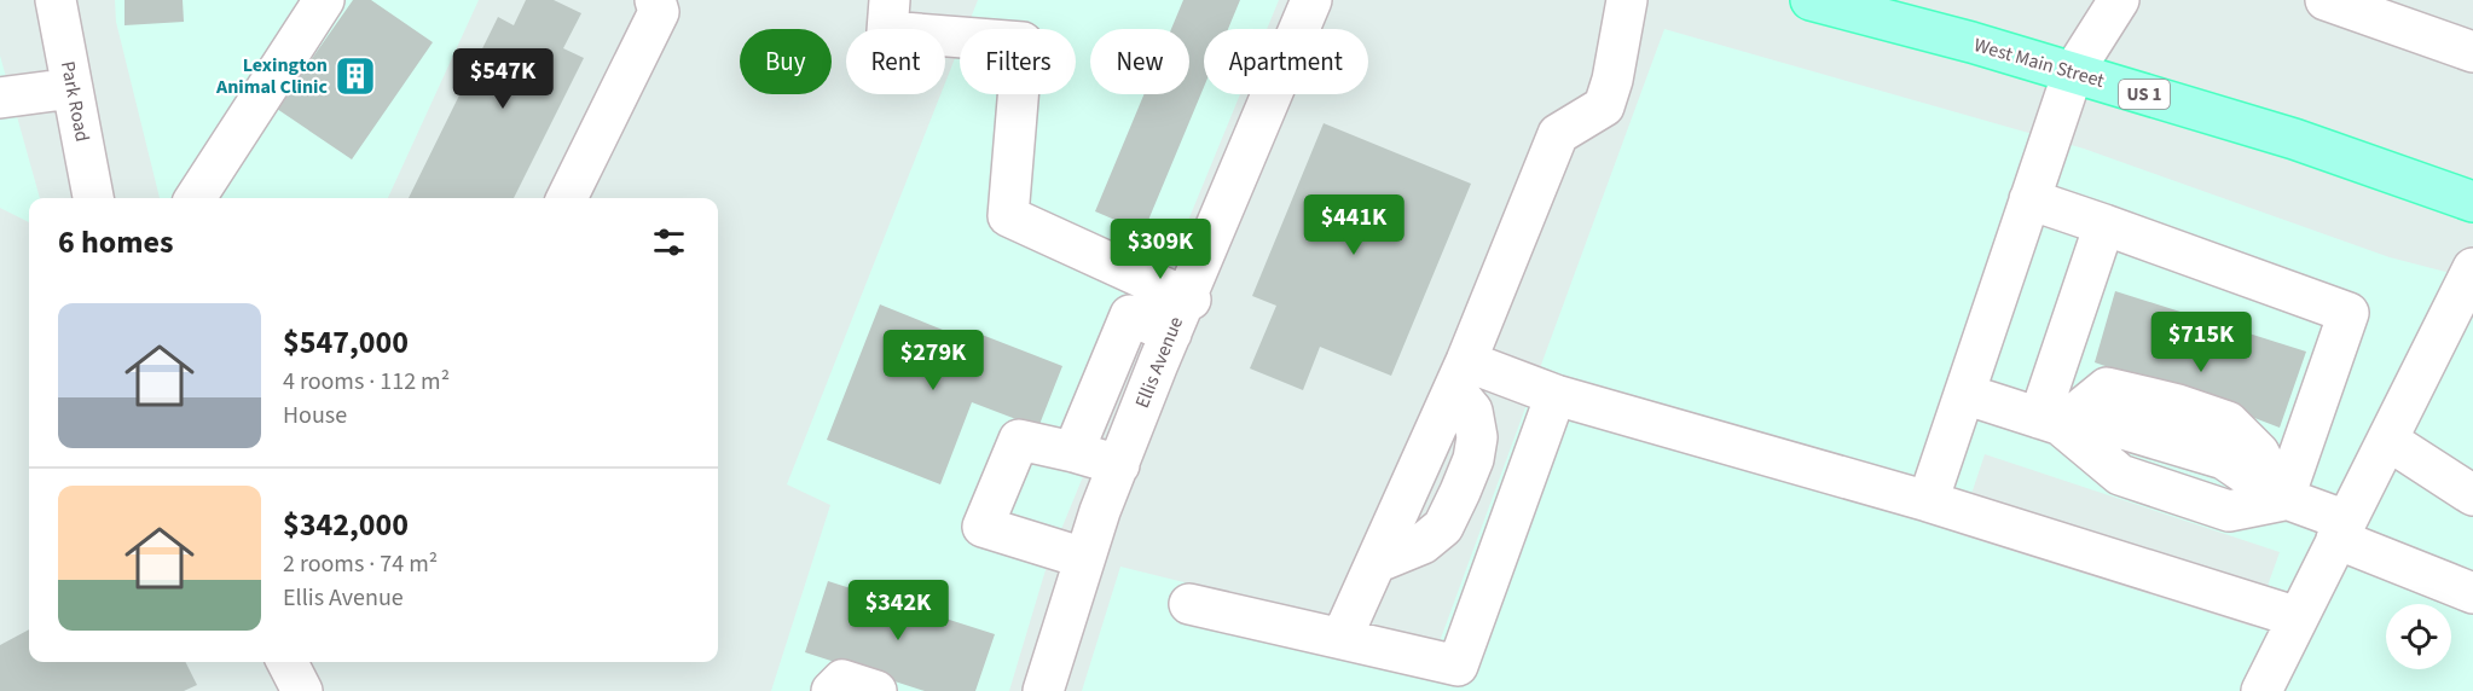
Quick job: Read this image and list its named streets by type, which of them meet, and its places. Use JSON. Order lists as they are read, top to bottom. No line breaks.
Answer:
{"streets":{"main road":["West Main Street","US 1"],"street":["Park Road","Ellis Avenue"]},"places":{"building":["Lexington Animal Clinic"]},"page":{"chip":["Buy","Rent","Filters","New","Apartment"],"price":["$547K","$441K","$309K","$715K","$279K","$342K"],"heading":"6 homes","list":[{"name":"$547,000","note":"4 rooms · 112 m² · House"},{"name":"$342,000","note":"2 rooms · 74 m² · Ellis Avenue"}]}}
